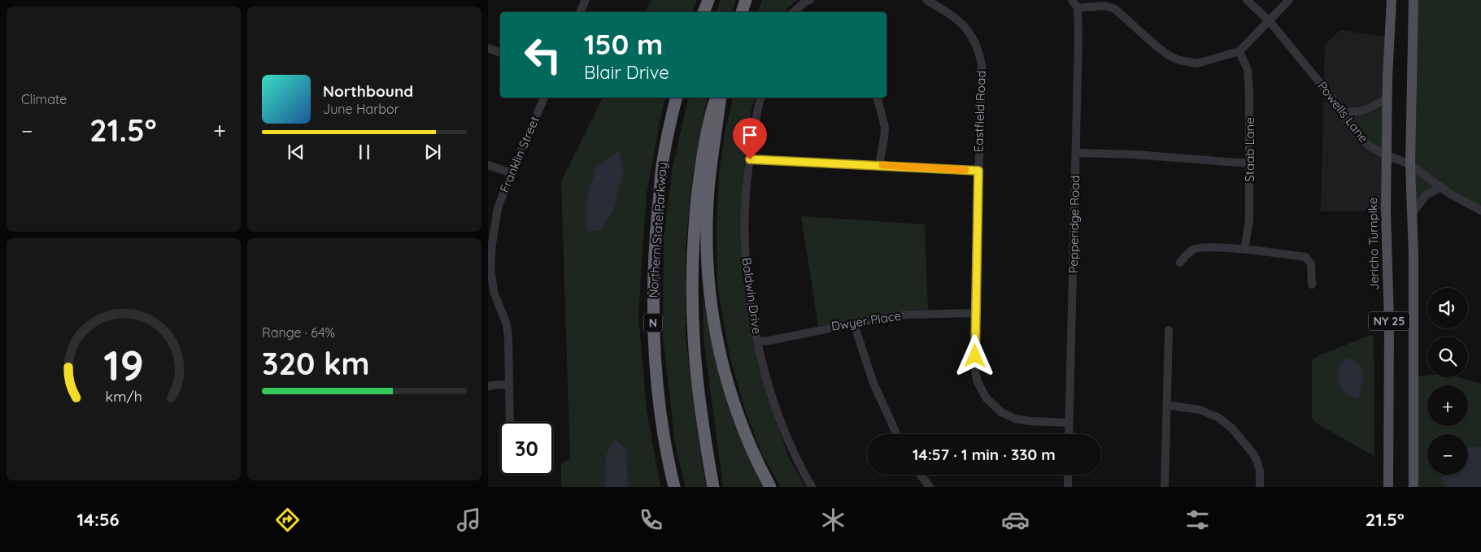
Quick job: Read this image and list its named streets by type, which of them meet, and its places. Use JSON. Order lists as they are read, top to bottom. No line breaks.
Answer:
{"streets":{"highway":["Northern State Parkway","N"],"main road":["Jericho Turnpike","NY 25"],"street":["Eastfield Road","Powells Lane","Staab Lane","Franklin Street","Pepperidge Road","Baldwin Drive","Dwyer Place"]},"crossings":[["Eastfield Road","Pepperidge Road"],["Eastfield Road","Dwyer Place"],["Powells Lane","Jericho Turnpike"],["Powells Lane","NY 25"],["Baldwin Drive","Dwyer Place"]],"page":{"tile":["Climate",["Range · 64%","320 km"]],"turn":["150 m","Blair Drive"],"song":["Northbound","June Harbor"],"heat":["−","21.5°","+"],"map_buttons":["+","−"],"limit":"30","trip":"14:57 · 1 min · 330 m","tabs":["14:56","21.5°"],"gauge":["19","km/h"]}}
